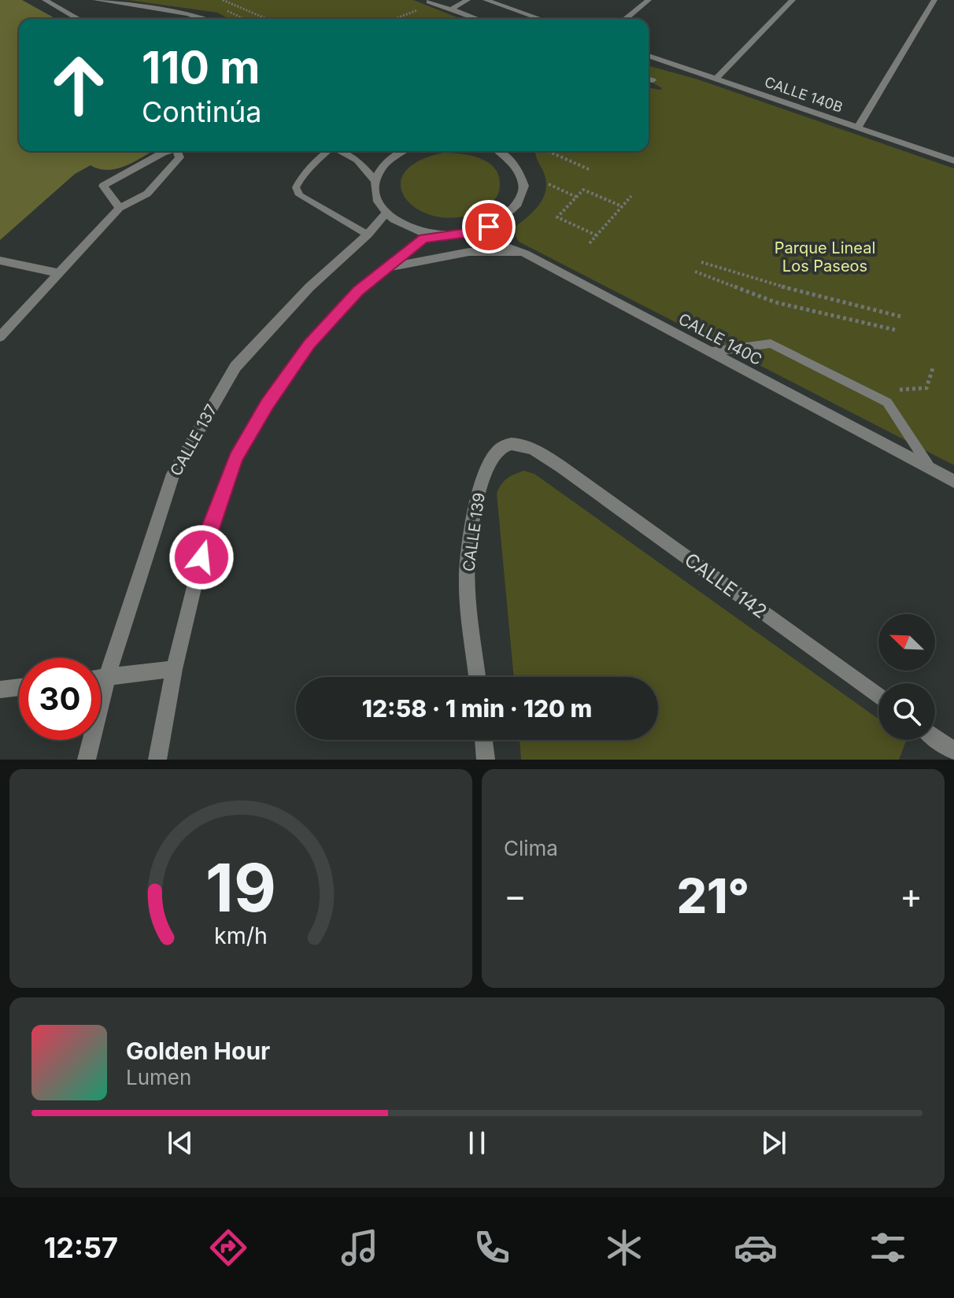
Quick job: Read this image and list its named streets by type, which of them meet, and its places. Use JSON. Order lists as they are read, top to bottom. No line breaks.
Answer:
{"streets":{"street":["CALLE 140B","CALLE 140C","CALLE 137","CALLE 139","CALLE 142"]},"crossings":[["CALLE 139","CALLE 142"]],"parks":["Parque Lineal Los Paseos"],"north":"top left","page":{"turn":["110 m","Continúa"],"limit":"30","trip":"12:58 · 1 min · 120 m","tile":"Clima","heat":["−","21°","+"],"song":["Golden Hour","Lumen"],"tabs":"12:57","gauge":["19","km/h"]}}
